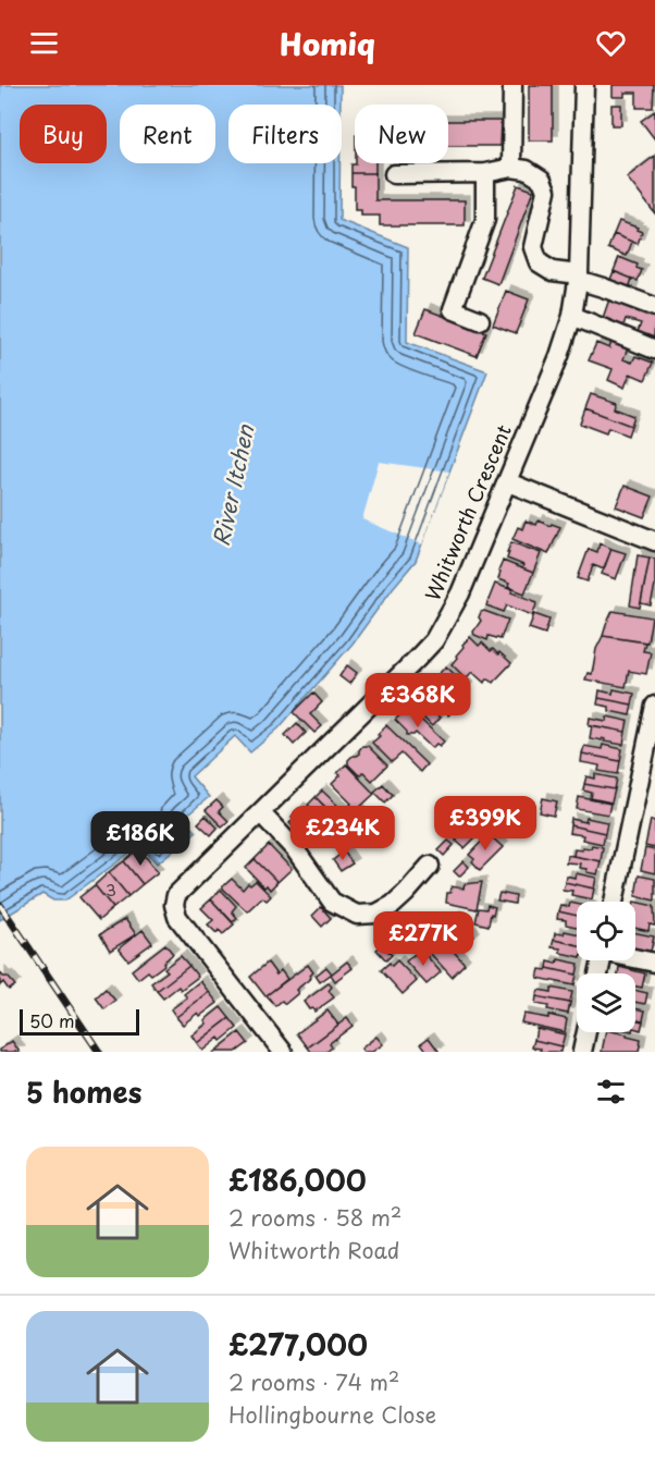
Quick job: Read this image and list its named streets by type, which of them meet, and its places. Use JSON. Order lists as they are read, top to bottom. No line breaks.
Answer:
{"streets":{"street":["Whitworth Crescent"]},"water":["River Itchen"],"house_numbers":["3"],"scale_bar":"50 m","page":{"header":"Homiq","chip":["Buy","Rent","Filters","New"],"price":["£368K","£399K","£234K","£186K","£277K"],"scale":"50 m","heading":"5 homes","list":[{"name":"£186,000","note":"2 rooms · 58 m² · Whitworth Road"},{"name":"£277,000","note":"2 rooms · 74 m² · Hollingbourne Close"}]}}
